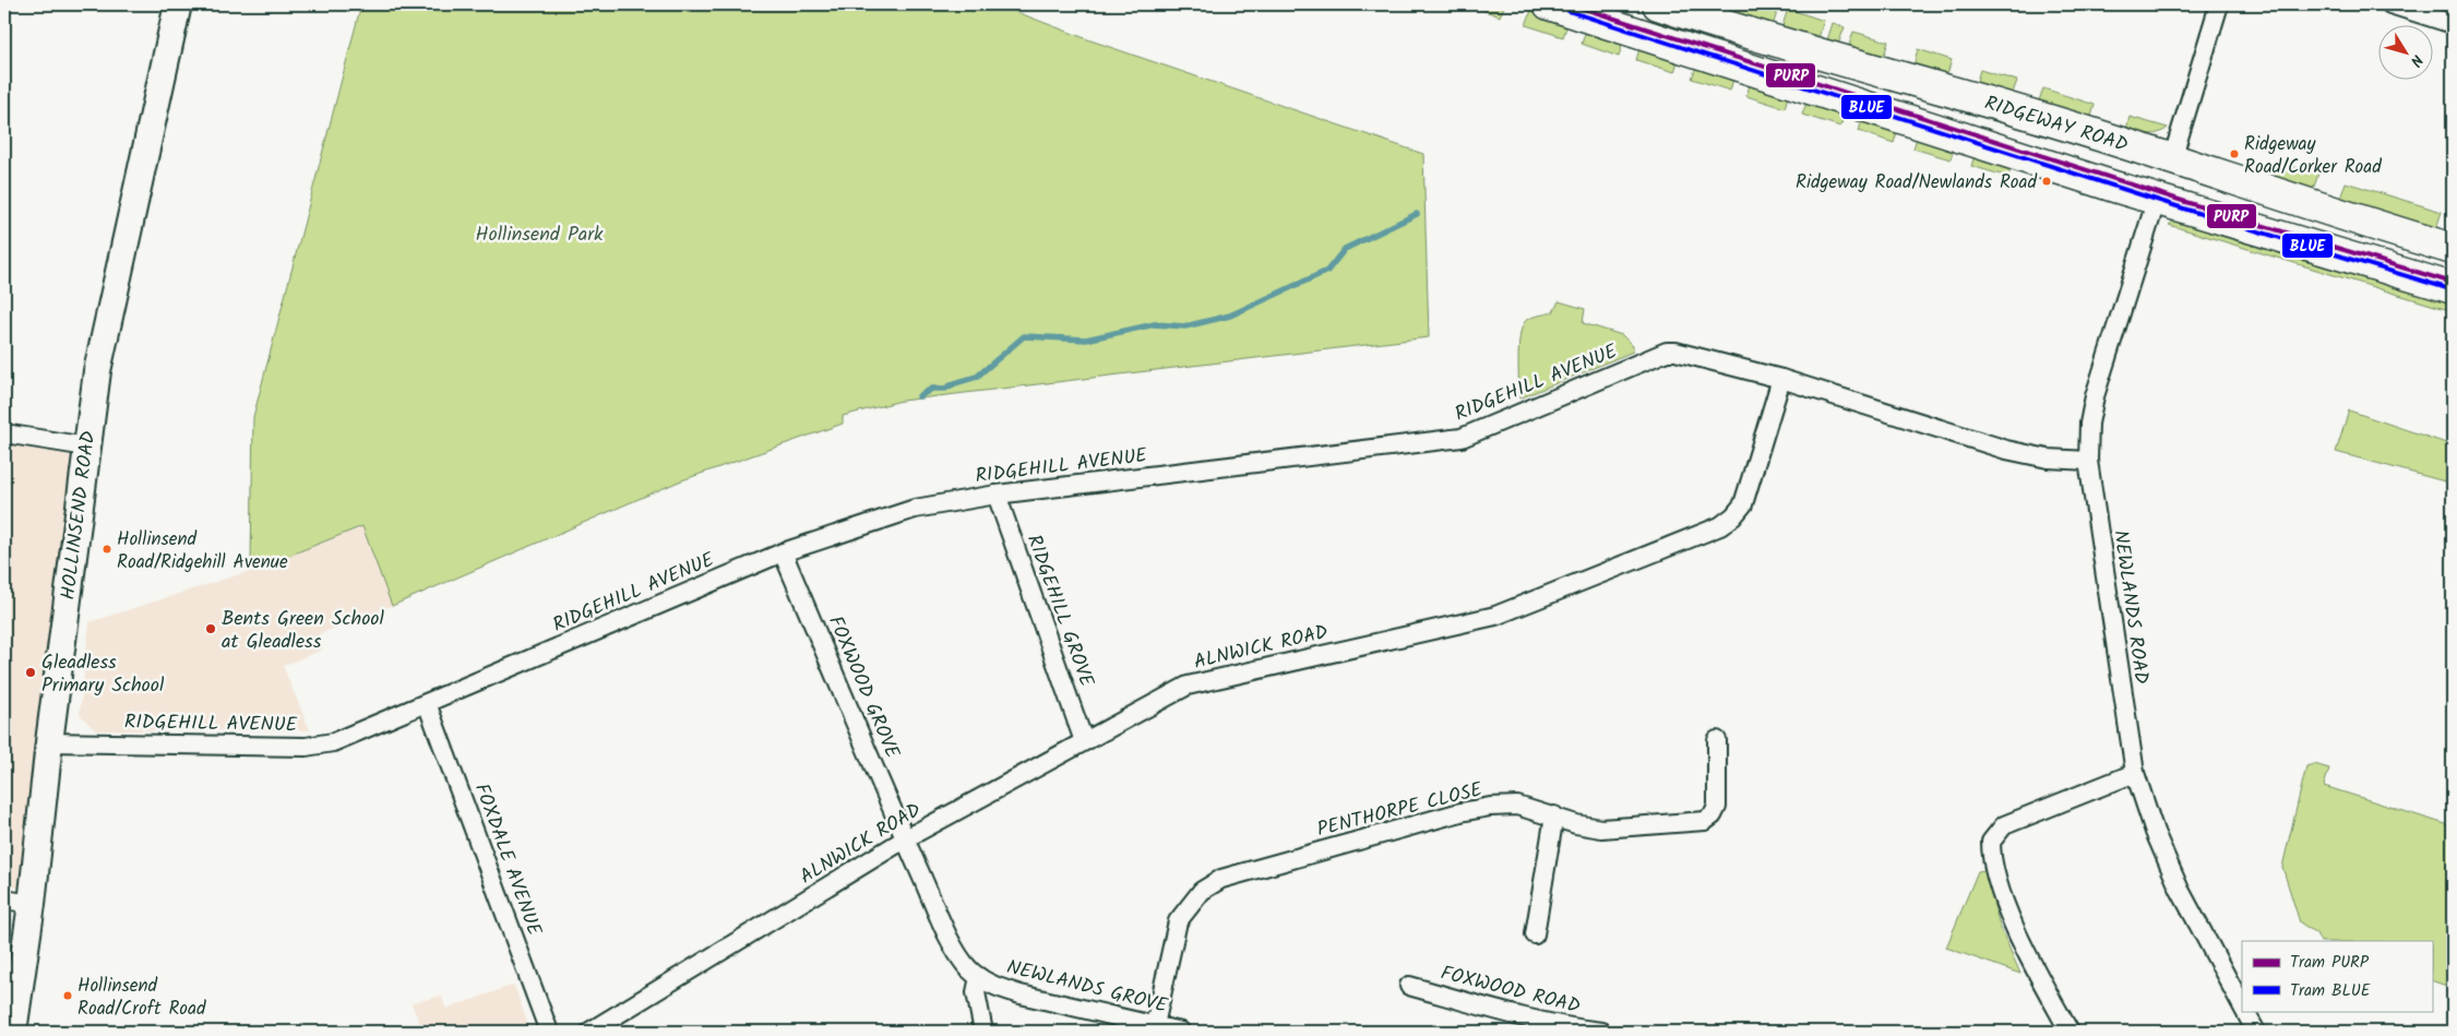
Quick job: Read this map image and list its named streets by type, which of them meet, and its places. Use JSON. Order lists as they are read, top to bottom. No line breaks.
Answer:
{"streets":{"highway":["RIDGEWAY ROAD"],"main road":["HOLLINSEND ROAD"],"street":["RIDGEHILL AVENUE","NEWLANDS ROAD","RIDGEHILL GROVE","ALNWICK ROAD","FOXWOOD GROVE","PENTHORPE CLOSE","FOXDALE AVENUE","NEWLANDS GROVE","FOXWOOD ROAD"]},"crossings":[["RIDGEHILL AVENUE","HOLLINSEND ROAD"],["RIDGEHILL AVENUE","NEWLANDS ROAD"],["RIDGEHILL AVENUE","RIDGEHILL GROVE"],["RIDGEHILL AVENUE","ALNWICK ROAD"],["RIDGEHILL AVENUE","FOXWOOD GROVE"],["RIDGEHILL AVENUE","FOXDALE AVENUE"],["RIDGEHILL GROVE","ALNWICK ROAD"],["ALNWICK ROAD","FOXWOOD GROVE"],["ALNWICK ROAD","NEWLANDS GROVE"],["FOXWOOD GROVE","NEWLANDS GROVE"],["PENTHORPE CLOSE","NEWLANDS GROVE"]],"parks":["Hollinsend Park"],"places":["Ridgeway Road/Corker Road","Ridgeway Road/Newlands Road","Hollinsend Road/Ridgehill Avenue","Bents Green School at Gleadless","Gleadless Primary School","Hollinsend Road/Croft Road"],"lines":["tram line PURP","tram line BLUE"],"legend":["Tram PURP","Tram BLUE"],"north":"bottom right"}
